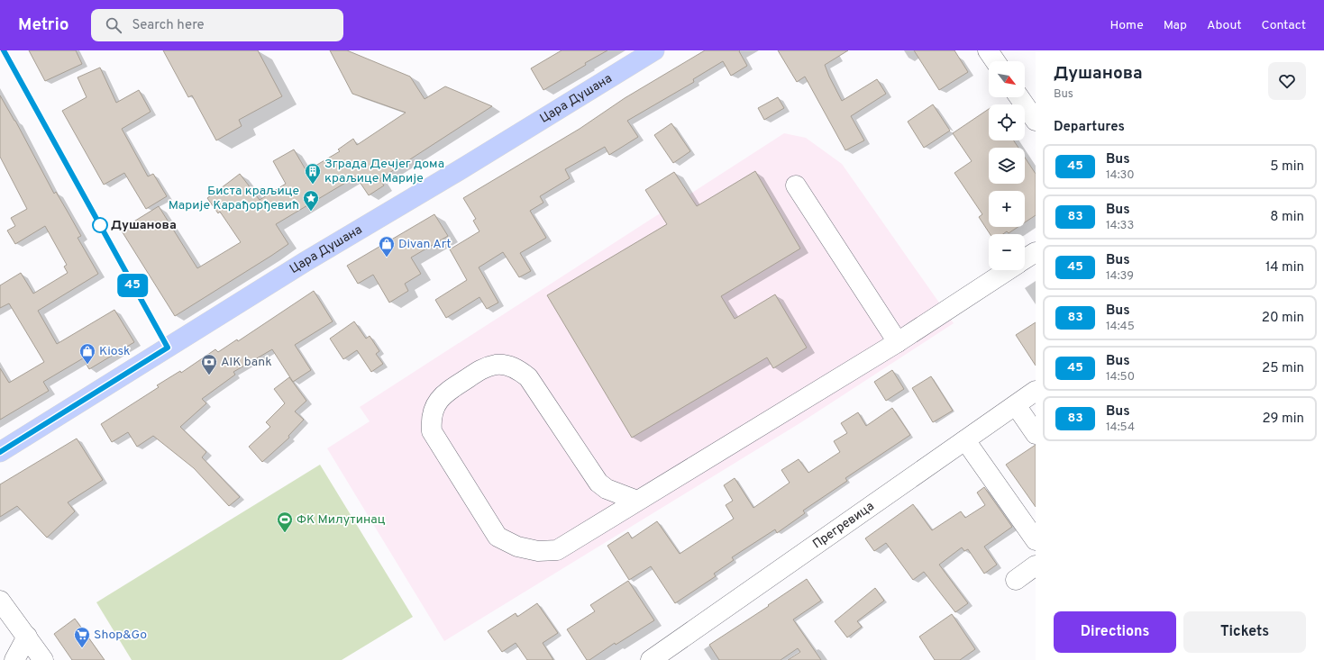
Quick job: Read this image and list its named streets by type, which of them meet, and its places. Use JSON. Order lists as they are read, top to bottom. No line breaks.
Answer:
{"streets":{"main road":["Цара Душана"],"street":["Прегревица"]},"places":{"building":["Зграда Дечјег дома краљице Марије"],"place":["Биста краљице Марије Карађорђевић"],"other":["Душанова"],"shop":["Divan Art","Kiosk"],"bank":["AIK bank"],"sports":["ФК Милутинац"],"supermarket":["Shop&Go"]},"lines":["bus line 45"],"north":"bottom right","page":{"header":"Metrio","search":"Search here","nav":["Home","Map","About","Contact"],"on_map":"45","heading":[["Душанова","Bus"],"Departures"],"map_buttons":["+","−"],"list":[{"mark":"45","name":"Bus","note":"14:30","value":"5 min"},{"mark":"83","name":"Bus","note":"14:33","value":"8 min"},{"mark":"45","name":"Bus","note":"14:39","value":"14 min"},{"mark":"83","name":"Bus","note":"14:45","value":"20 min"},{"mark":"45","name":"Bus","note":"14:50","value":"25 min"},{"mark":"83","name":"Bus","note":"14:54","value":"29 min"}],"buttons":["Directions","Tickets"]}}
